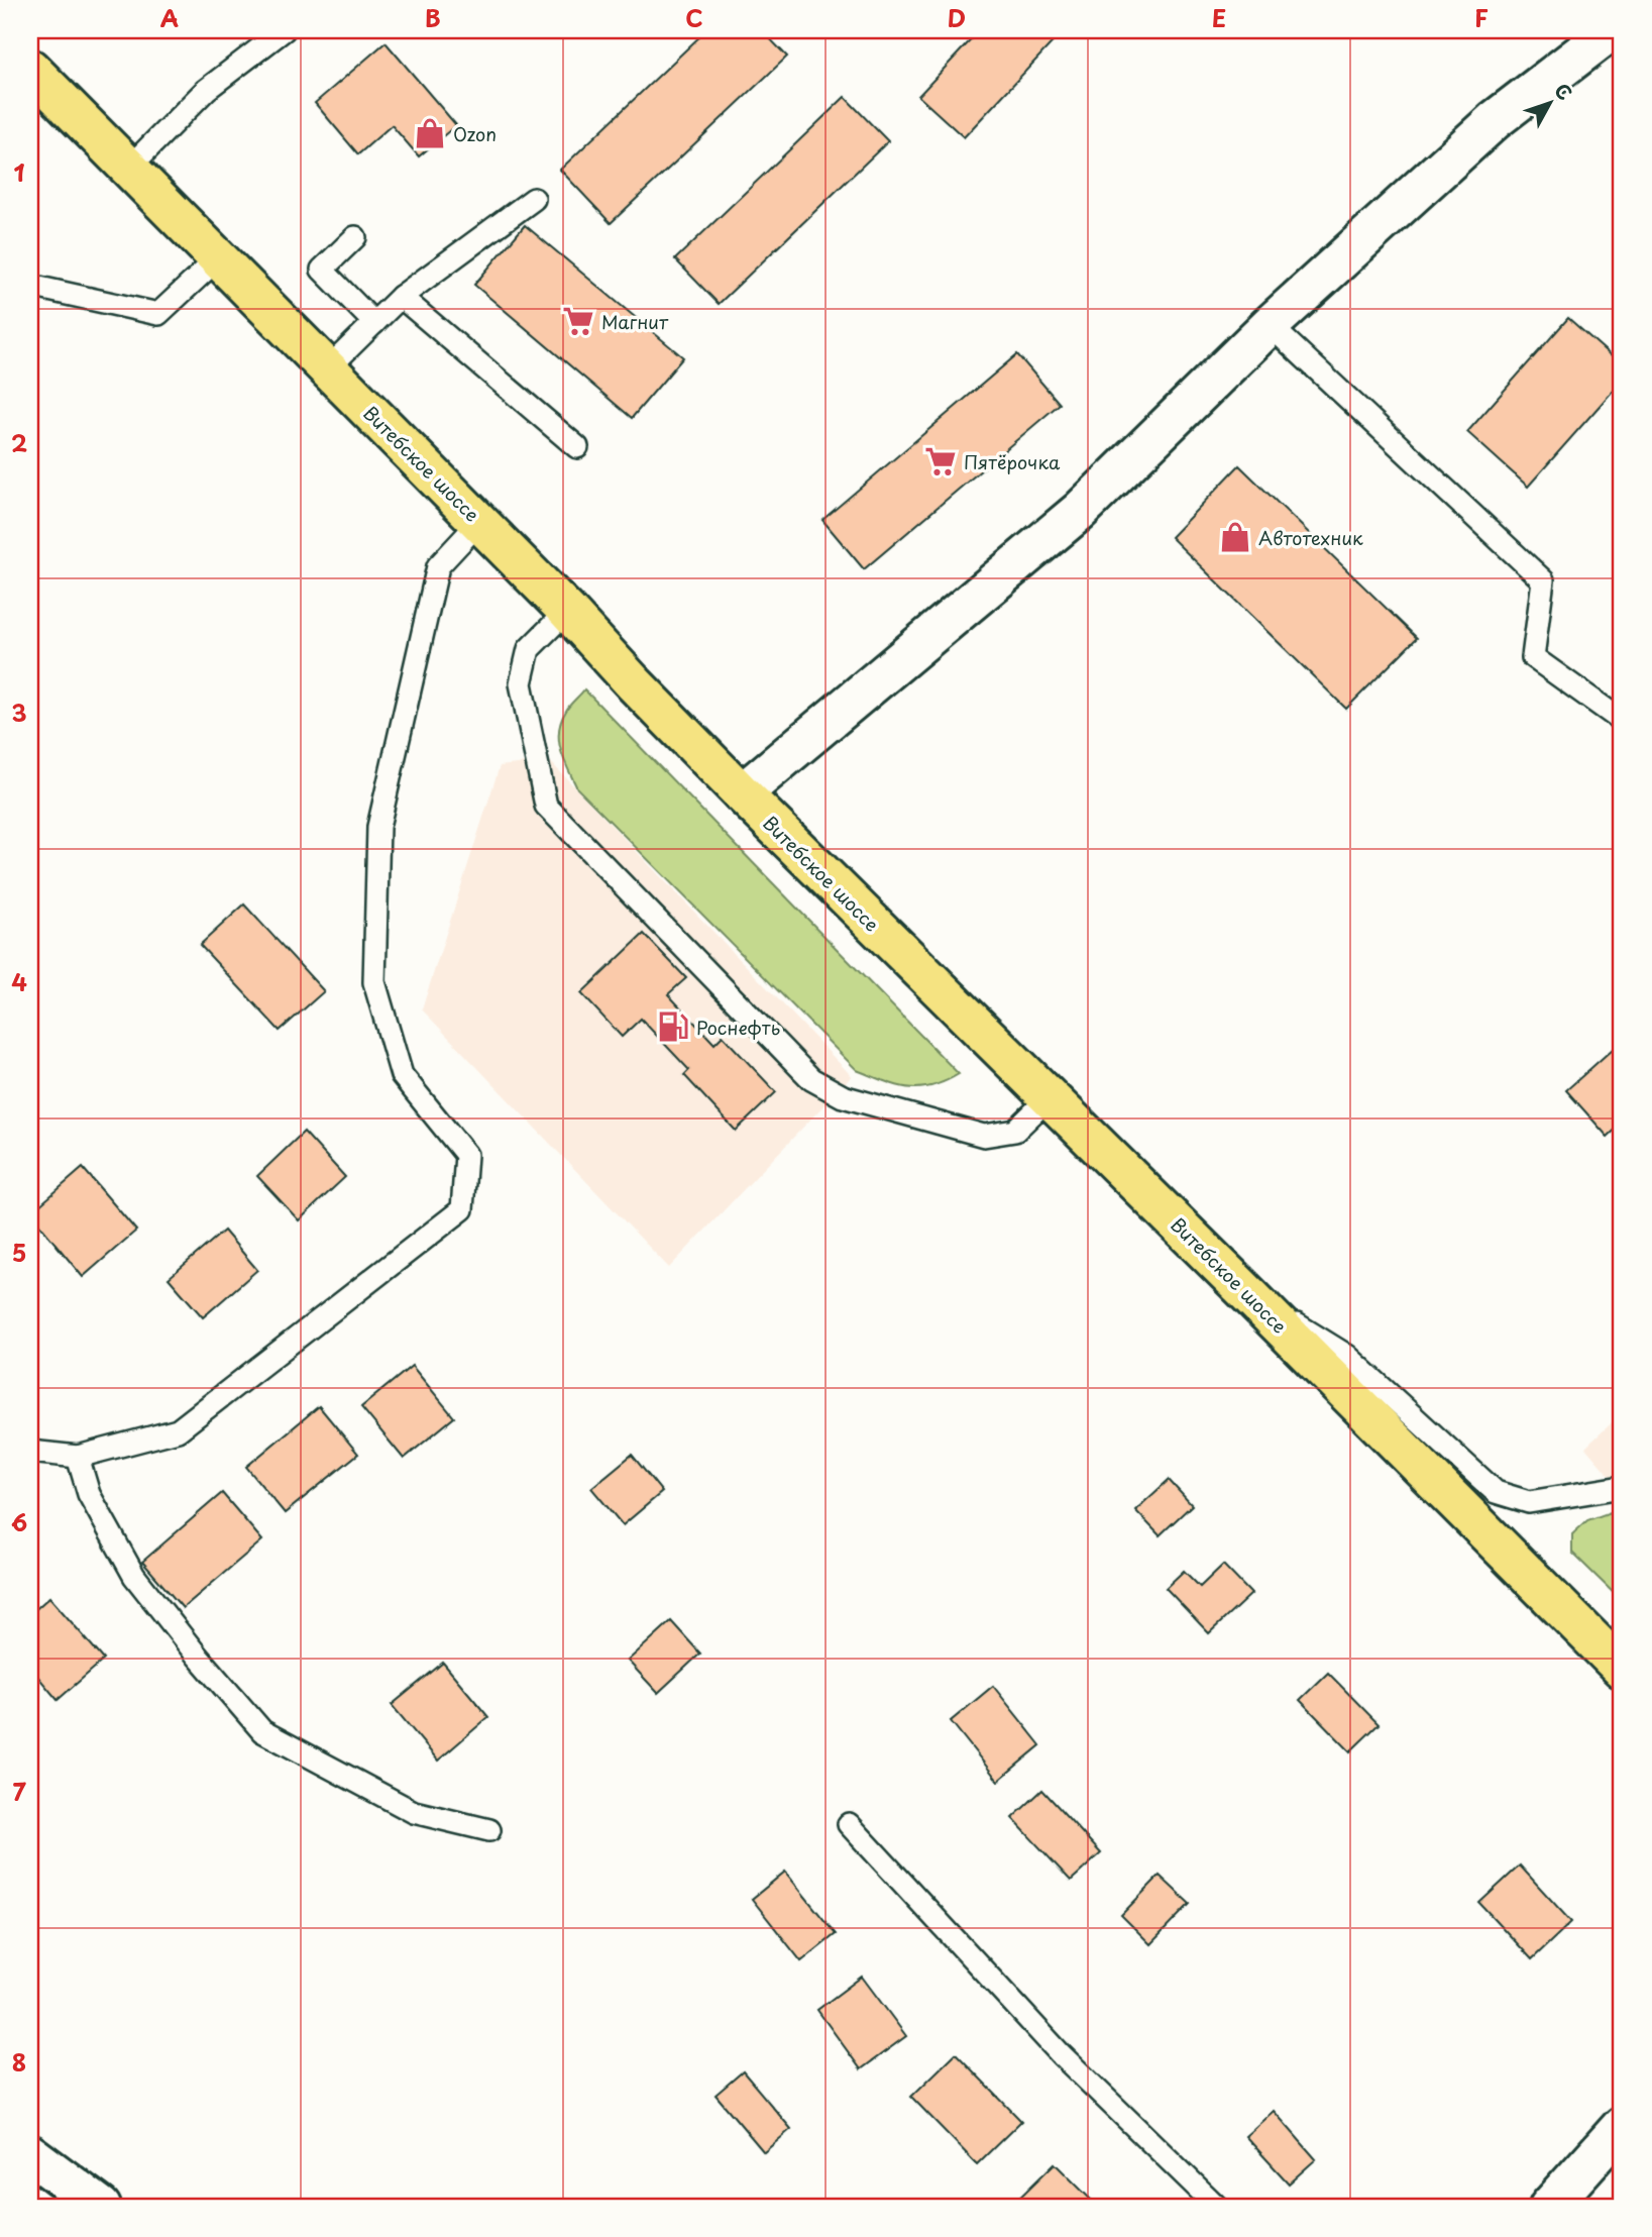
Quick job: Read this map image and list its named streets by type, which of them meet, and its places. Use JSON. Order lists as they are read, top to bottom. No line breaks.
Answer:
{"streets":{"main road":["Витебское шоссе"]},"places":{"shop":["Ozon","Автотехник"],"supermarket":["Магнит","Пятёрочка"],"fuel station":["Роснефть"]},"north":"top right","grid":{"columns":["A","B","C","D","E","F"],"rows":["1","2","3","4","5","6","7","8"]}}
